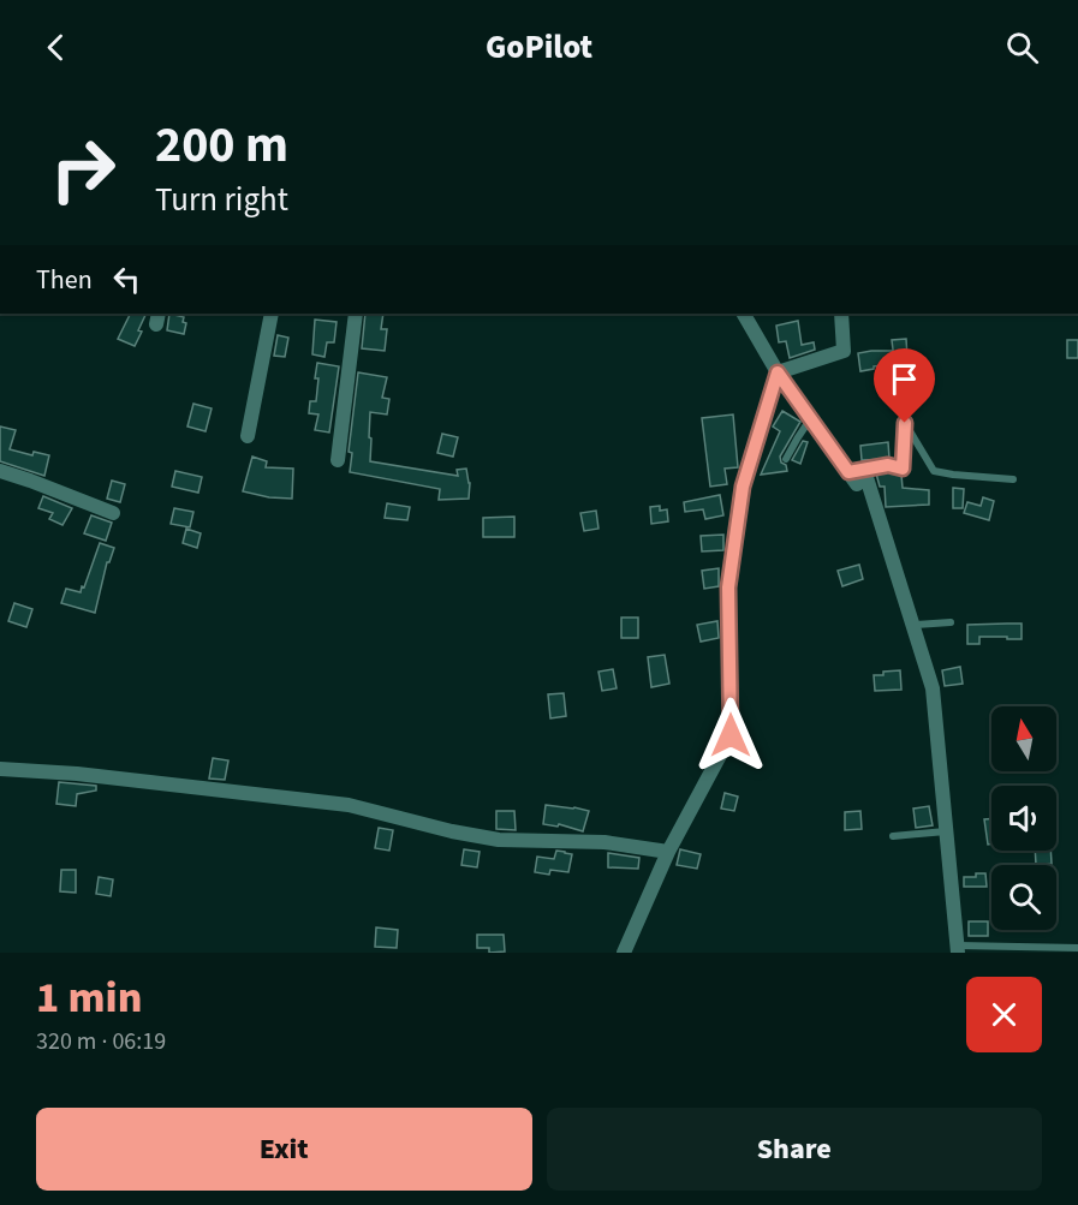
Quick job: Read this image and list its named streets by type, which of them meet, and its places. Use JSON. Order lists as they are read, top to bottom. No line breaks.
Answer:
{"north":"top","page":{"header":"GoPilot","turn":["200 m","Turn right"],"then":"Then","heading":["1 min","320 m · 06:19"],"buttons":["Exit","Share"]}}
